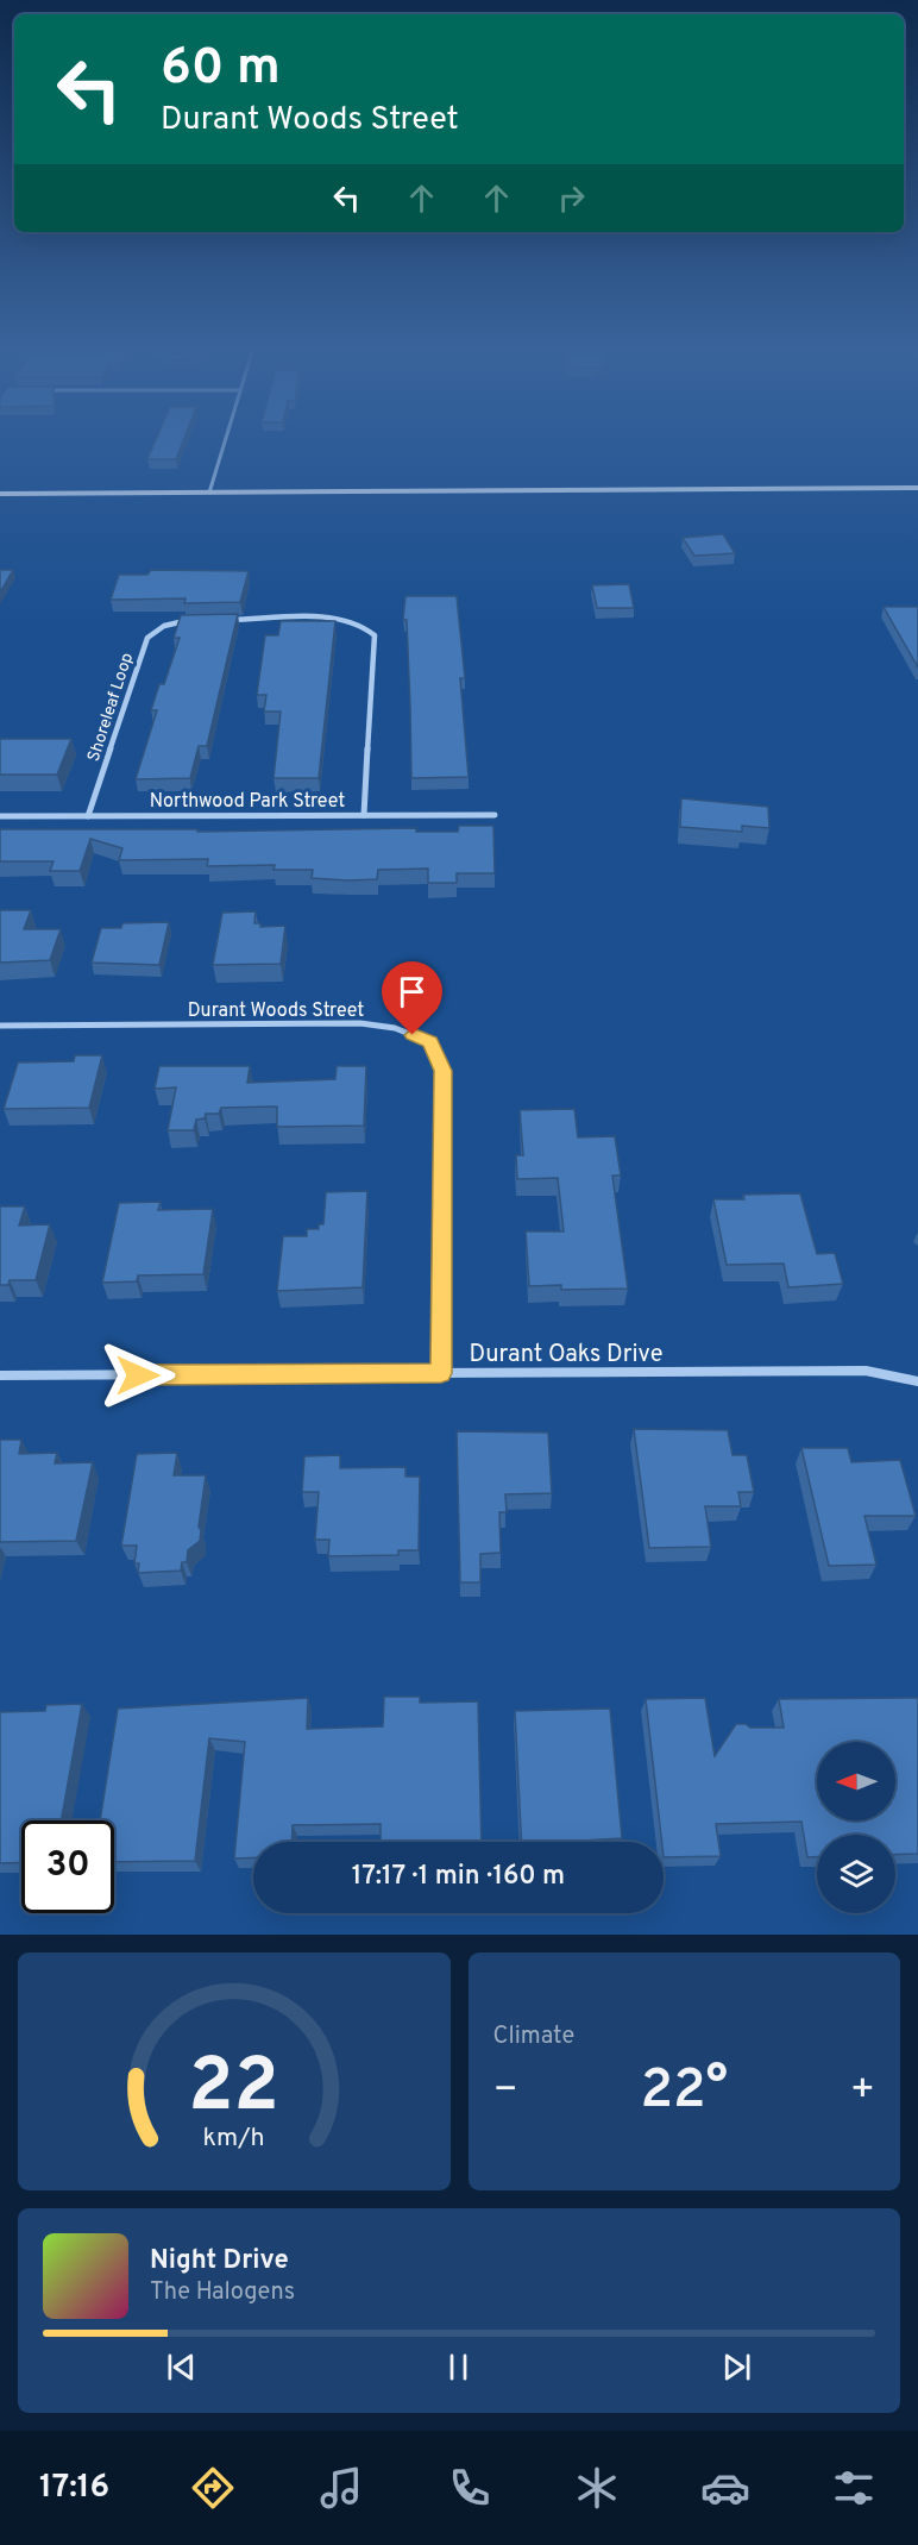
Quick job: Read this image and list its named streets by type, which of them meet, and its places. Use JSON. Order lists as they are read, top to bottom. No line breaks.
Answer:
{"streets":{"street":["Shoreleaf Loop","Northwood Park Street","Durant Woods Street","Durant Oaks Drive"]},"crossings":[["Shoreleaf Loop","Northwood Park Street"],["Durant Woods Street","Durant Oaks Drive"]],"north":"left","page":{"turn":["60 m","Durant Woods Street"],"limit":"30","trip":"17:17 · 1 min · 160 m","tile":"Climate","heat":["−","22°","+"],"song":["Night Drive","The Halogens"],"tabs":"17:16","gauge":["22","km/h"]}}
